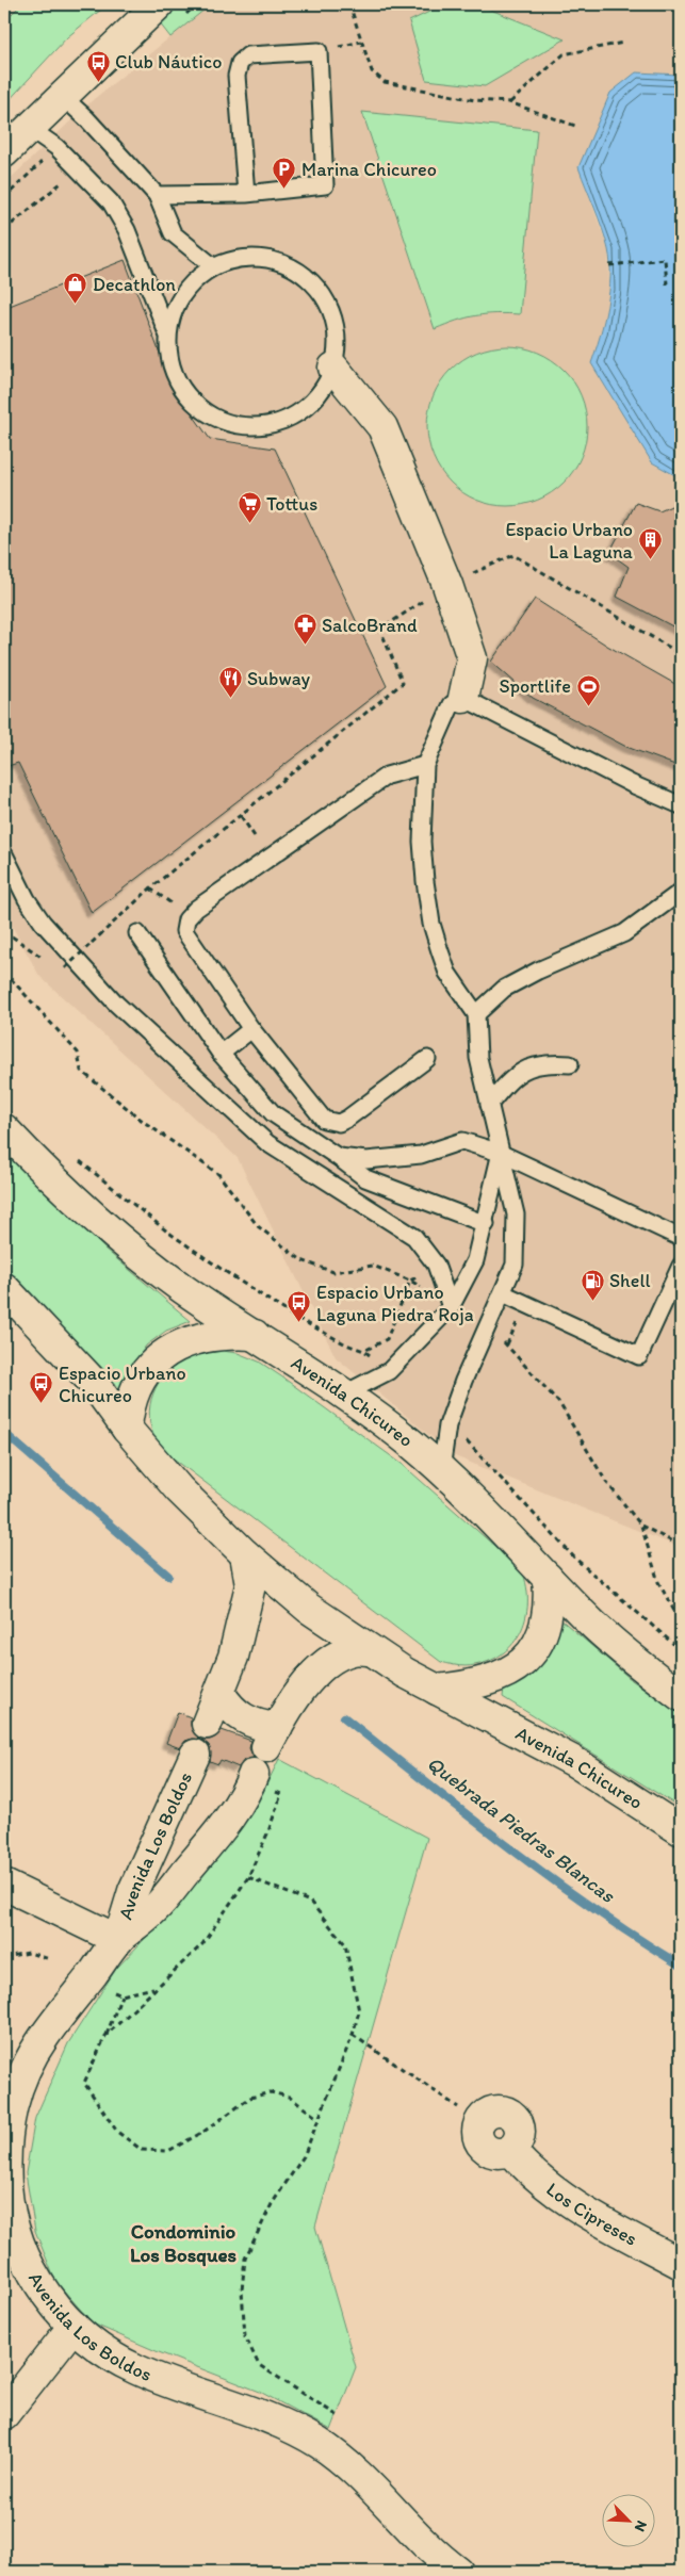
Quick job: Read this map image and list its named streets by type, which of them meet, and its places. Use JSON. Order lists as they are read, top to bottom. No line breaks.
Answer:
{"streets":{"street":["Avenida Chicureo","Avenida Los Boldos","Los Cipreses"]},"districts":["Condominio Los Bosques"],"water":["Quebrada Piedras Blancas"],"places":{"bus stop":["Club Náutico","Espacio Urbano Laguna Piedra Roja","Espacio Urbano Chicureo"],"parking":["Marina Chicureo"],"shop":["Decathlon"],"supermarket":["Tottus"],"building":["Espacio Urbano La Laguna"],"pharmacy":["SalcoBrand"],"restaurant":["Subway"],"sports":["Sportlife"],"fuel station":["Shell"]},"north":"bottom right"}
